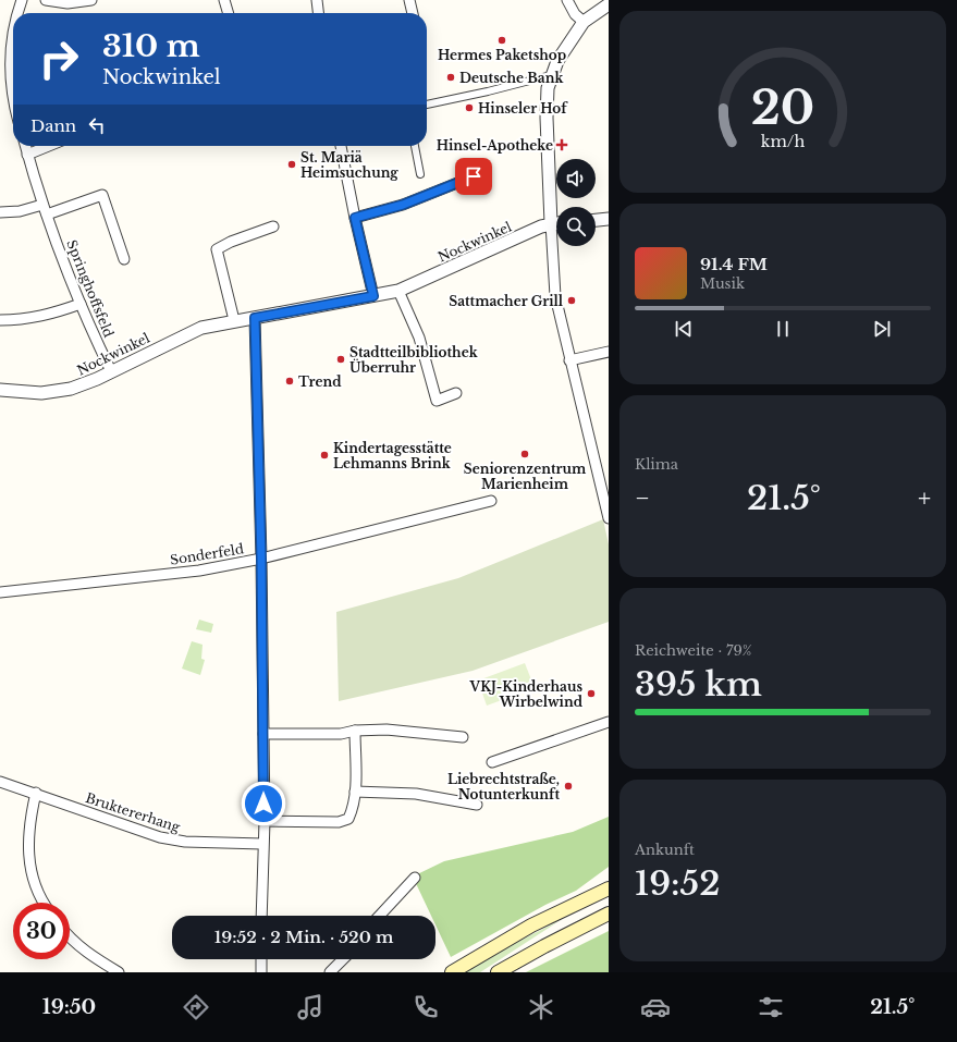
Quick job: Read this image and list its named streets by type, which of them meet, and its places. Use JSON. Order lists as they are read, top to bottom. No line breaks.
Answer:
{"streets":{"street":["Nockwinkel","Springhoffsfeld","Sonderfeld","Bruktererhang"]},"crossings":[["Nockwinkel","Springhoffsfeld"]],"places":{"other":["Hermes Paketshop","Deutsche Bank","Hinseler Hof","St. Mariä Heimsuchung","Sattmacher Grill","Stadtteilbibliothek Überruhr","Trend","Seniorenzentrum Marienheim","Kindertagesstätte Lehmanns Brink","VKJ-Kinderhaus Wirbelwind","Liebrechtstraße, Notunterkunft"],"health":["Hinsel-Apotheke"]},"page":{"turn":["310 m","Nockwinkel"],"then":"Dann","song":["91.4 FM","Musik"],"tile":["Klima",["Reichweite · 79%","395 km"],["Ankunft","19:52"]],"heat":["−","21.5°","+"],"limit":"30","trip":"19:52 · 2 Min. · 520 m","tabs":["19:50","21.5°"],"gauge":["20","km/h"]}}
